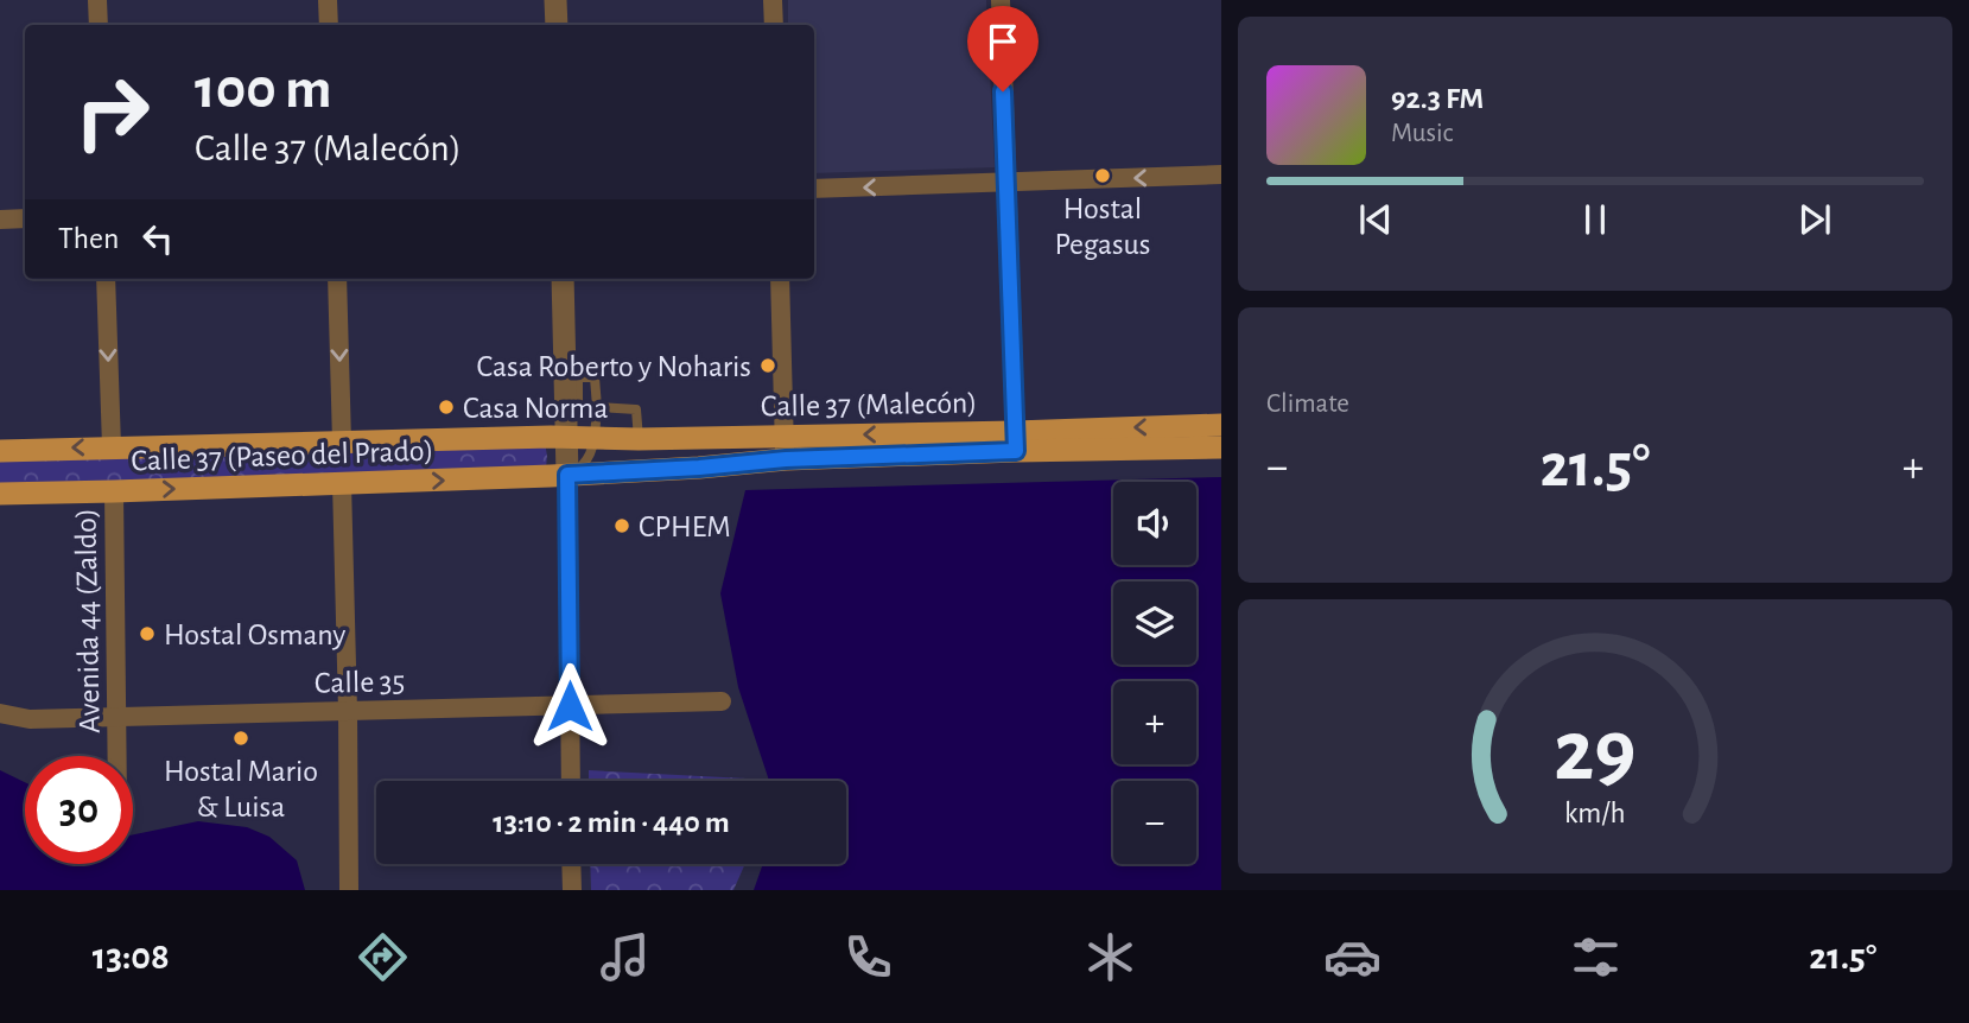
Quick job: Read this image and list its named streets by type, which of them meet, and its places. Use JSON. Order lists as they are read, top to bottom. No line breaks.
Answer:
{"streets":{"main road":["Calle 37 (Malecón)","Calle 37 (Paseo del Prado)"],"street":["Avenida 44 (Zaldo)","Calle 35"]},"crossings":[["Calle 37 (Malecón)","Calle 37 (Paseo del Prado)"],["Calle 37 (Paseo del Prado)","Avenida 44 (Zaldo)"],["Avenida 44 (Zaldo)","Calle 35"]],"places":["Hostal Pegasus","Casa Roberto y Noharis","Casa Norma","CPHEM","Hostal Osmany","Hostal Mario & Luisa"],"page":{"turn":["100 m","Calle 37 (Malecón)"],"song":["92.3 FM","Music"],"then":"Then","tile":"Climate","heat":["−","21.5°","+"],"map_buttons":["+","−"],"limit":"30","trip":"13:10 · 2 min · 440 m","tabs":["13:08","21.5°"],"gauge":["29","km/h"]}}
